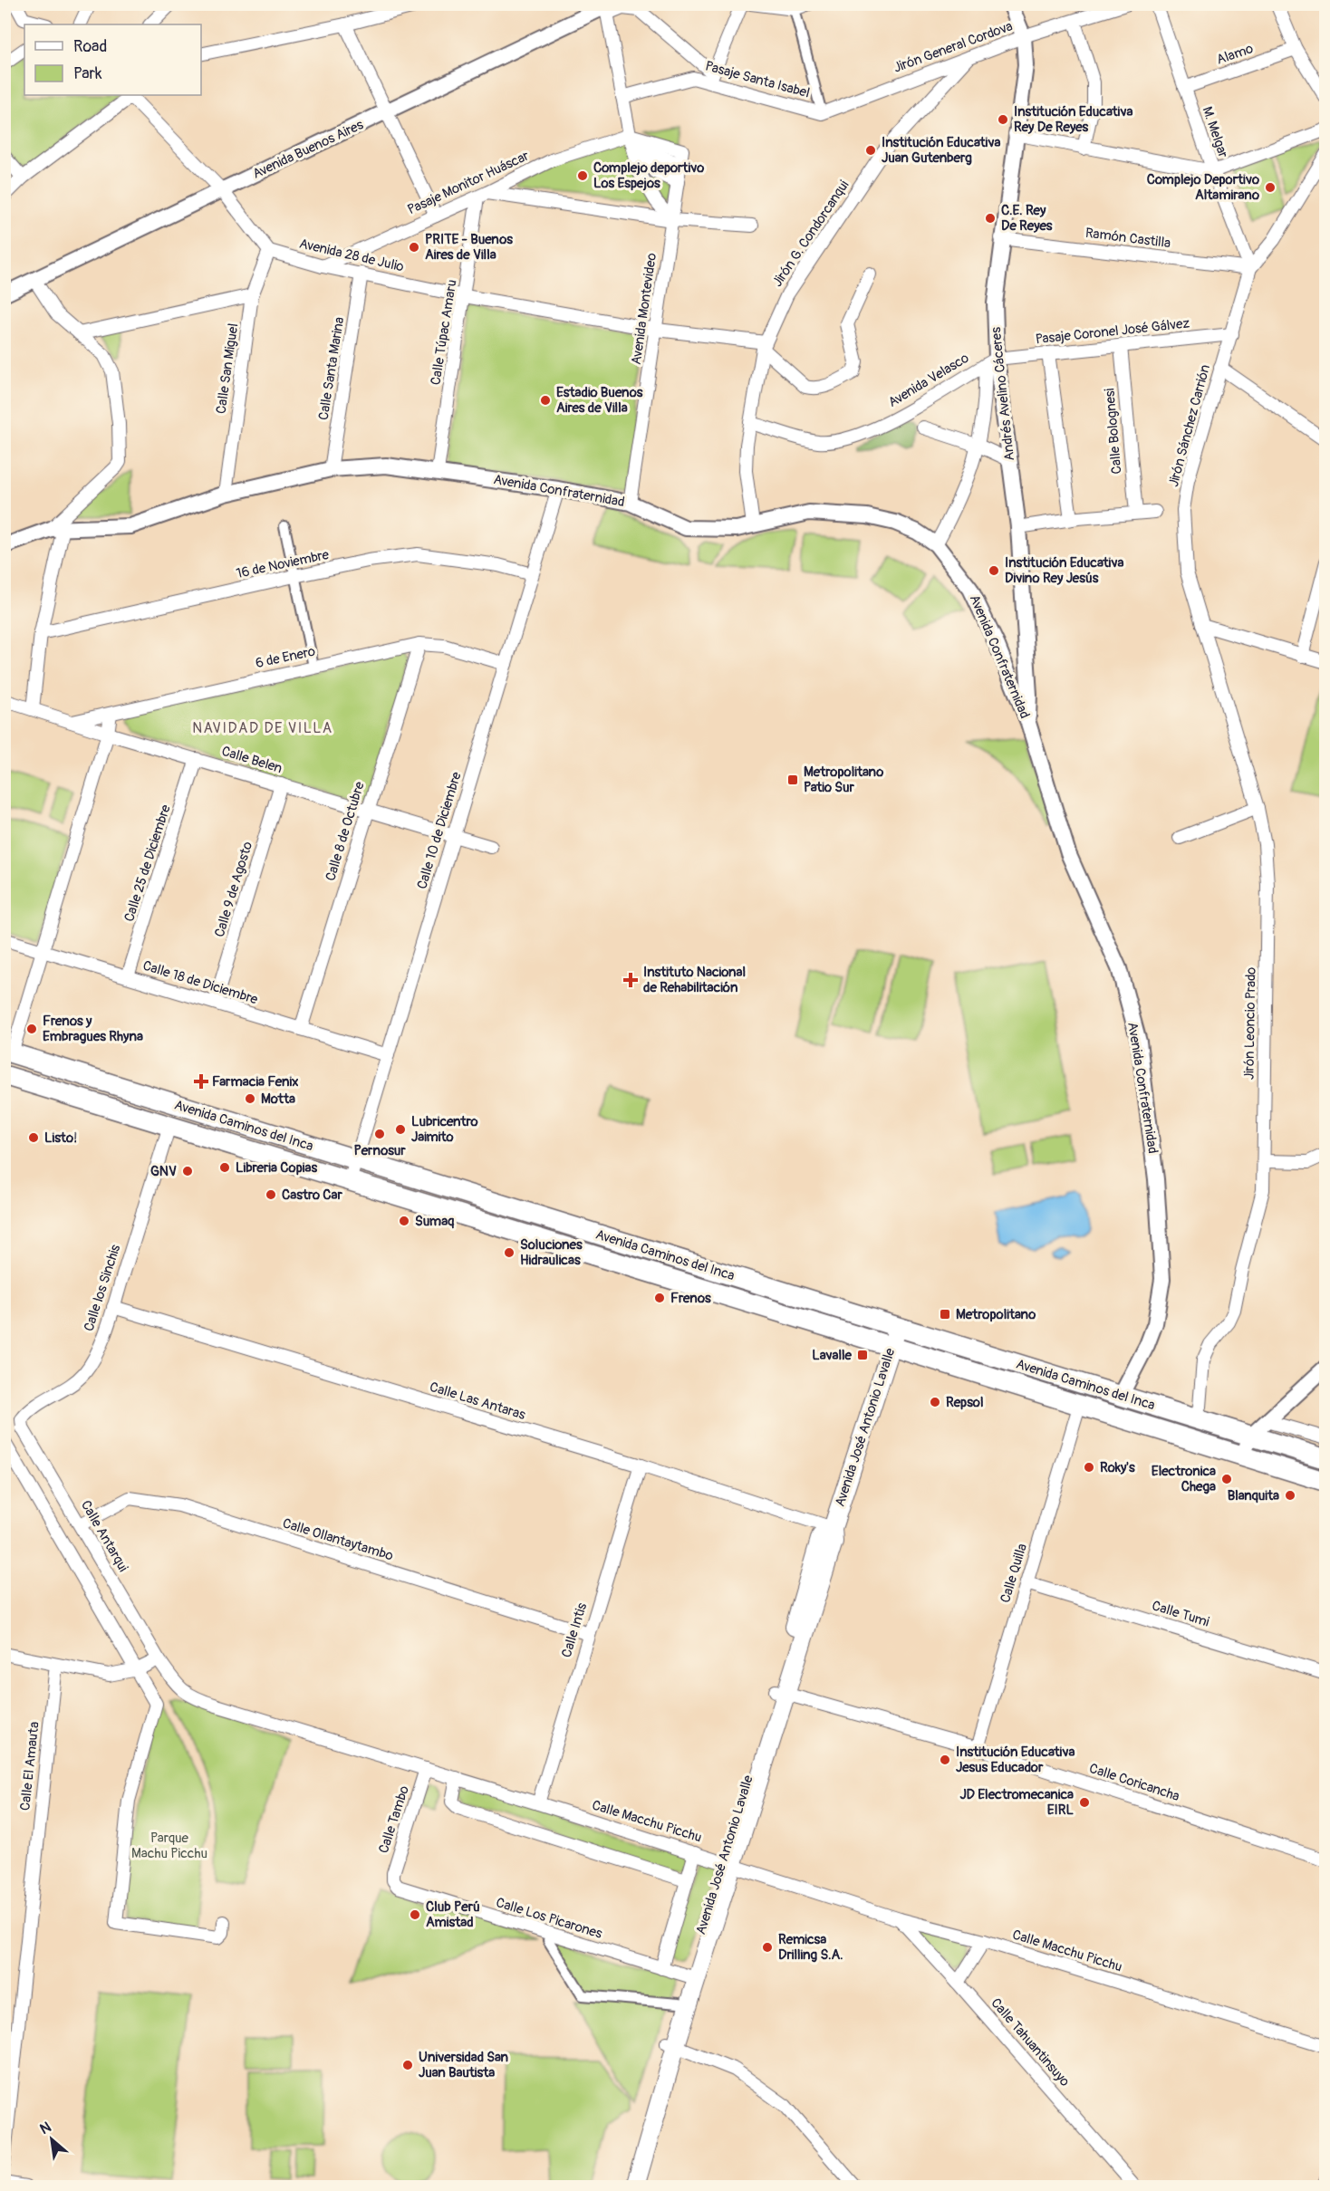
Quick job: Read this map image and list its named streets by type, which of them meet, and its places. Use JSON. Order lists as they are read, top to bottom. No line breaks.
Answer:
{"streets":{"main road":["Avenida Caminos del Inca","Avenida José Antonio Lavalle"],"street":["Jirón General Cordova","Alamo","Pasaje Santa Isabel","M. Melgar","Avenida Buenos Aires","Pasaje Monitor Huáscar","Jirón G. Condorcanqui","Ramón Castilla","Avenida 28 de Julio","Avenida Montevideo","Pasaje Coronel José Gálvez","Calle Túpac Amaru","Calle San Miguel","Calle Santa Marina","Avenida Velasco","Andrés Avelino Cáceres","Jirón Sánchez Carrión","Calle Bolognesi","Avenida Confraternidad","16 de Noviembre","6 de Enero","Calle Belen","Calle 10 de Diciembre","Calle 8 de Octubre","Calle 25 de Diciembre","Calle 9 de Agosto","Calle 18 de Diciembre","Jirón Leoncio Prado","Calle los Sinchis","Calle Las Antaras","Calle Antarqui","Calle Ollantaytambo","Calle Quilla","Calle Tumi","Calle Intis","Calle El Amauta","Calle Coricancha","Calle Tambo","Calle Macchu Picchu","Calle Los Picarones","Calle Tahuantinsuyo"]},"crossings":[["Jirón General Cordova","Pasaje Santa Isabel"],["Jirón General Cordova","Jirón G. Condorcanqui"],["Jirón General Cordova","Andrés Avelino Cáceres"],["Alamo","M. Melgar"],["M. Melgar","Ramón Castilla"],["M. Melgar","Jirón Sánchez Carrión"],["Pasaje Monitor Huáscar","Avenida 28 de Julio"],["Pasaje Monitor Huáscar","Avenida Montevideo"],["Pasaje Monitor Huáscar","Calle Túpac Amaru"],["Jirón G. Condorcanqui","Avenida 28 de Julio"],["Jirón G. Condorcanqui","Avenida Velasco"],["Jirón G. Condorcanqui","Avenida Confraternidad"],["Ramón Castilla","Andrés Avelino Cáceres"],["Ramón Castilla","Jirón Sánchez Carrión"],["Avenida 28 de Julio","Avenida Montevideo"],["Avenida 28 de Julio","Calle Túpac Amaru"],["Avenida 28 de Julio","Calle San Miguel"],["Avenida 28 de Julio","Calle Santa Marina"],["Avenida Montevideo","Avenida Confraternidad"],["Pasaje Coronel José Gálvez","Avenida Velasco"],["Pasaje Coronel José Gálvez","Andrés Avelino Cáceres"],["Pasaje Coronel José Gálvez","Jirón Sánchez Carrión"],["Pasaje Coronel José Gálvez","Calle Bolognesi"],["Calle Túpac Amaru","Avenida Confraternidad"],["Calle San Miguel","Avenida Confraternidad"],["Calle Santa Marina","Avenida Confraternidad"],["Avenida Velasco","Andrés Avelino Cáceres"],["Andrés Avelino Cáceres","Avenida Confraternidad"],["Jirón Sánchez Carrión","Jirón Leoncio Prado"],["Avenida Confraternidad","Calle 10 de Diciembre"],["Avenida Confraternidad","Avenida Caminos del Inca"],["16 de Noviembre","Calle 10 de Diciembre"],["6 de Enero","Calle Belen"],["6 de Enero","Calle 10 de Diciembre"],["6 de Enero","Calle 8 de Octubre"],["Calle Belen","Calle 10 de Diciembre"],["Calle Belen","Calle 8 de Octubre"],["Calle Belen","Calle 25 de Diciembre"],["Calle Belen","Calle 9 de Agosto"],["Calle 10 de Diciembre","Calle 18 de Diciembre"],["Calle 10 de Diciembre","Avenida Caminos del Inca"],["Calle 8 de Octubre","Calle 18 de Diciembre"],["Calle 25 de Diciembre","Calle 18 de Diciembre"],["Calle 9 de Agosto","Calle 18 de Diciembre"],["Jirón Leoncio Prado","Avenida Caminos del Inca"],["Avenida Caminos del Inca","Calle los Sinchis"],["Avenida Caminos del Inca","Avenida José Antonio Lavalle"],["Avenida Caminos del Inca","Calle Quilla"],["Calle los Sinchis","Calle Las Antaras"],["Calle los Sinchis","Calle Antarqui"],["Calle Las Antaras","Avenida José Antonio Lavalle"],["Calle Las Antaras","Calle Intis"],["Avenida José Antonio Lavalle","Calle Coricancha"],["Avenida José Antonio Lavalle","Calle Macchu Picchu"],["Avenida José Antonio Lavalle","Calle Los Picarones"],["Calle Antarqui","Calle Ollantaytambo"],["Calle Antarqui","Calle Macchu Picchu"],["Calle Ollantaytambo","Calle Intis"],["Calle Quilla","Calle Tumi"],["Calle Quilla","Calle Coricancha"],["Calle Intis","Calle Macchu Picchu"],["Calle Tambo","Calle Macchu Picchu"],["Calle Tambo","Calle Los Picarones"],["Calle Macchu Picchu","Calle Tahuantinsuyo"]],"districts":["NAVIDAD DE VILLA"],"parks":["Parque Machu Picchu"],"places":{"other":["Institución Educativa Rey De Reyes","Institución Educativa Juan Gutenberg","Complejo deportivo Los Espejos","Complejo Deportivo Altamirano","C.E. Rey De Reyes","PRITE - Buenos Aires de Villa","Estadio Buenos Aires de Villa","Institución Educativa Divino Rey Jesús","Frenos y Embragues Rhyna","Motta","Lubricentro Jaimito","Pernosur","Listo!","Libreria Copias","GNV","Castro Car","Sumaq","Soluciones Hidraulicas","Frenos","Repsol","Roky's","Electronica Chega","Blanquita","Institución Educativa Jesus Educador","JD Electromecanica EIRL","Club Perú Amistad","Remicsa Drilling S.A.","Universidad San Juan Bautista"],"transit":["Metropolitano Patio Sur","Metropolitano","Lavalle"],"health":["Instituto Nacional de Rehabilitación","Farmacia Fenix"]},"legend":["Road","Park"],"north":"top left"}
